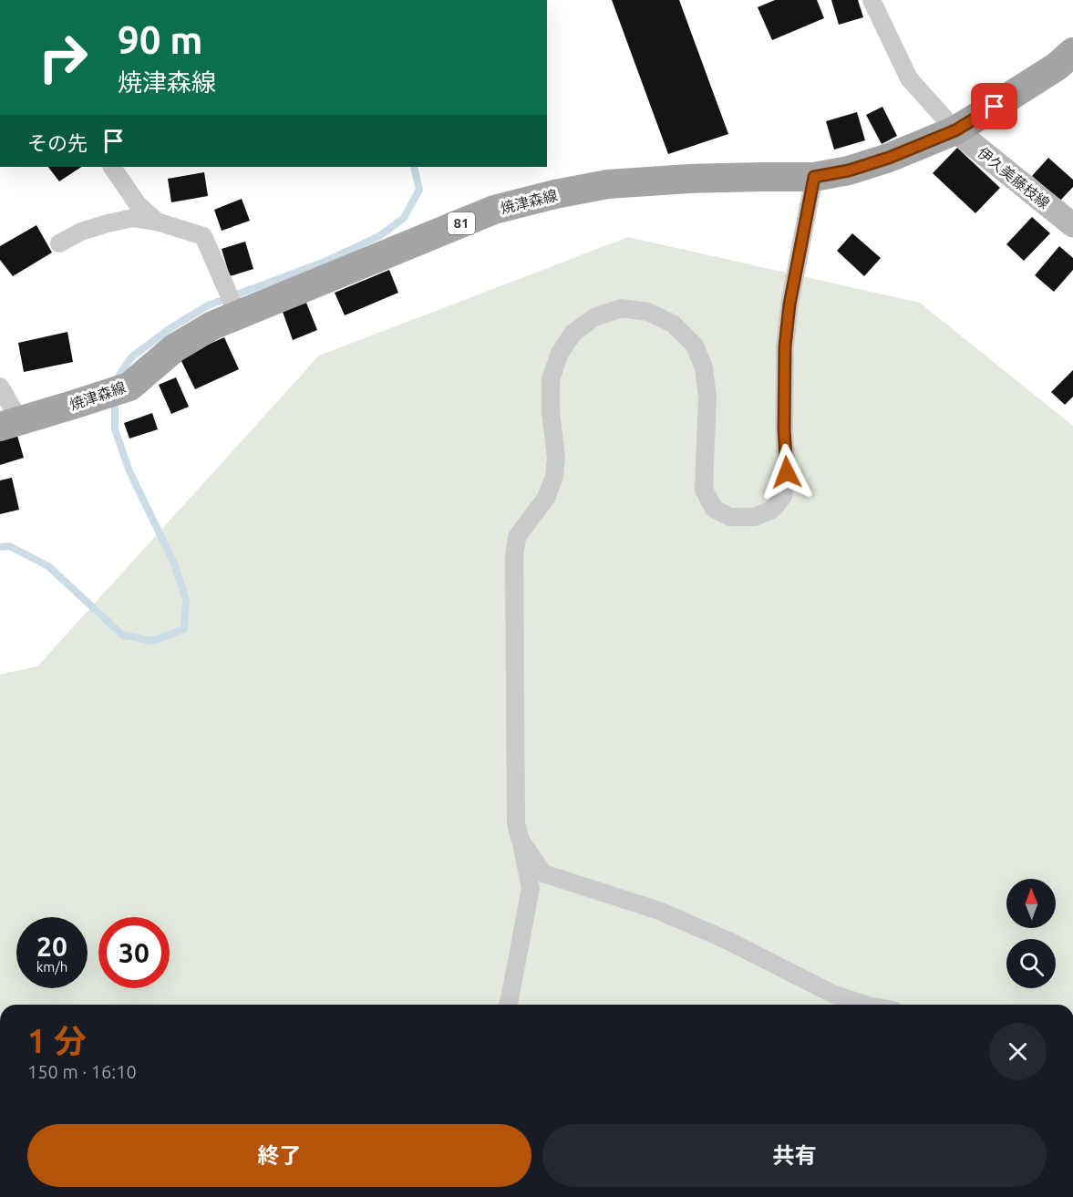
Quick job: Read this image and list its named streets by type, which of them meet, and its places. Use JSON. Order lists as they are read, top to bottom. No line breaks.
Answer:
{"streets":{"main road":["伊久美藤枝線","焼津森線","81"]},"crossings":[["伊久美藤枝線","焼津森線"]],"north":"top","page":{"turn":["90 m","焼津森線"],"then":"その先","speed":"20 km/h","limit":"30","heading":["1 分","150 m · 16:10"],"buttons":["終了","共有"]}}
